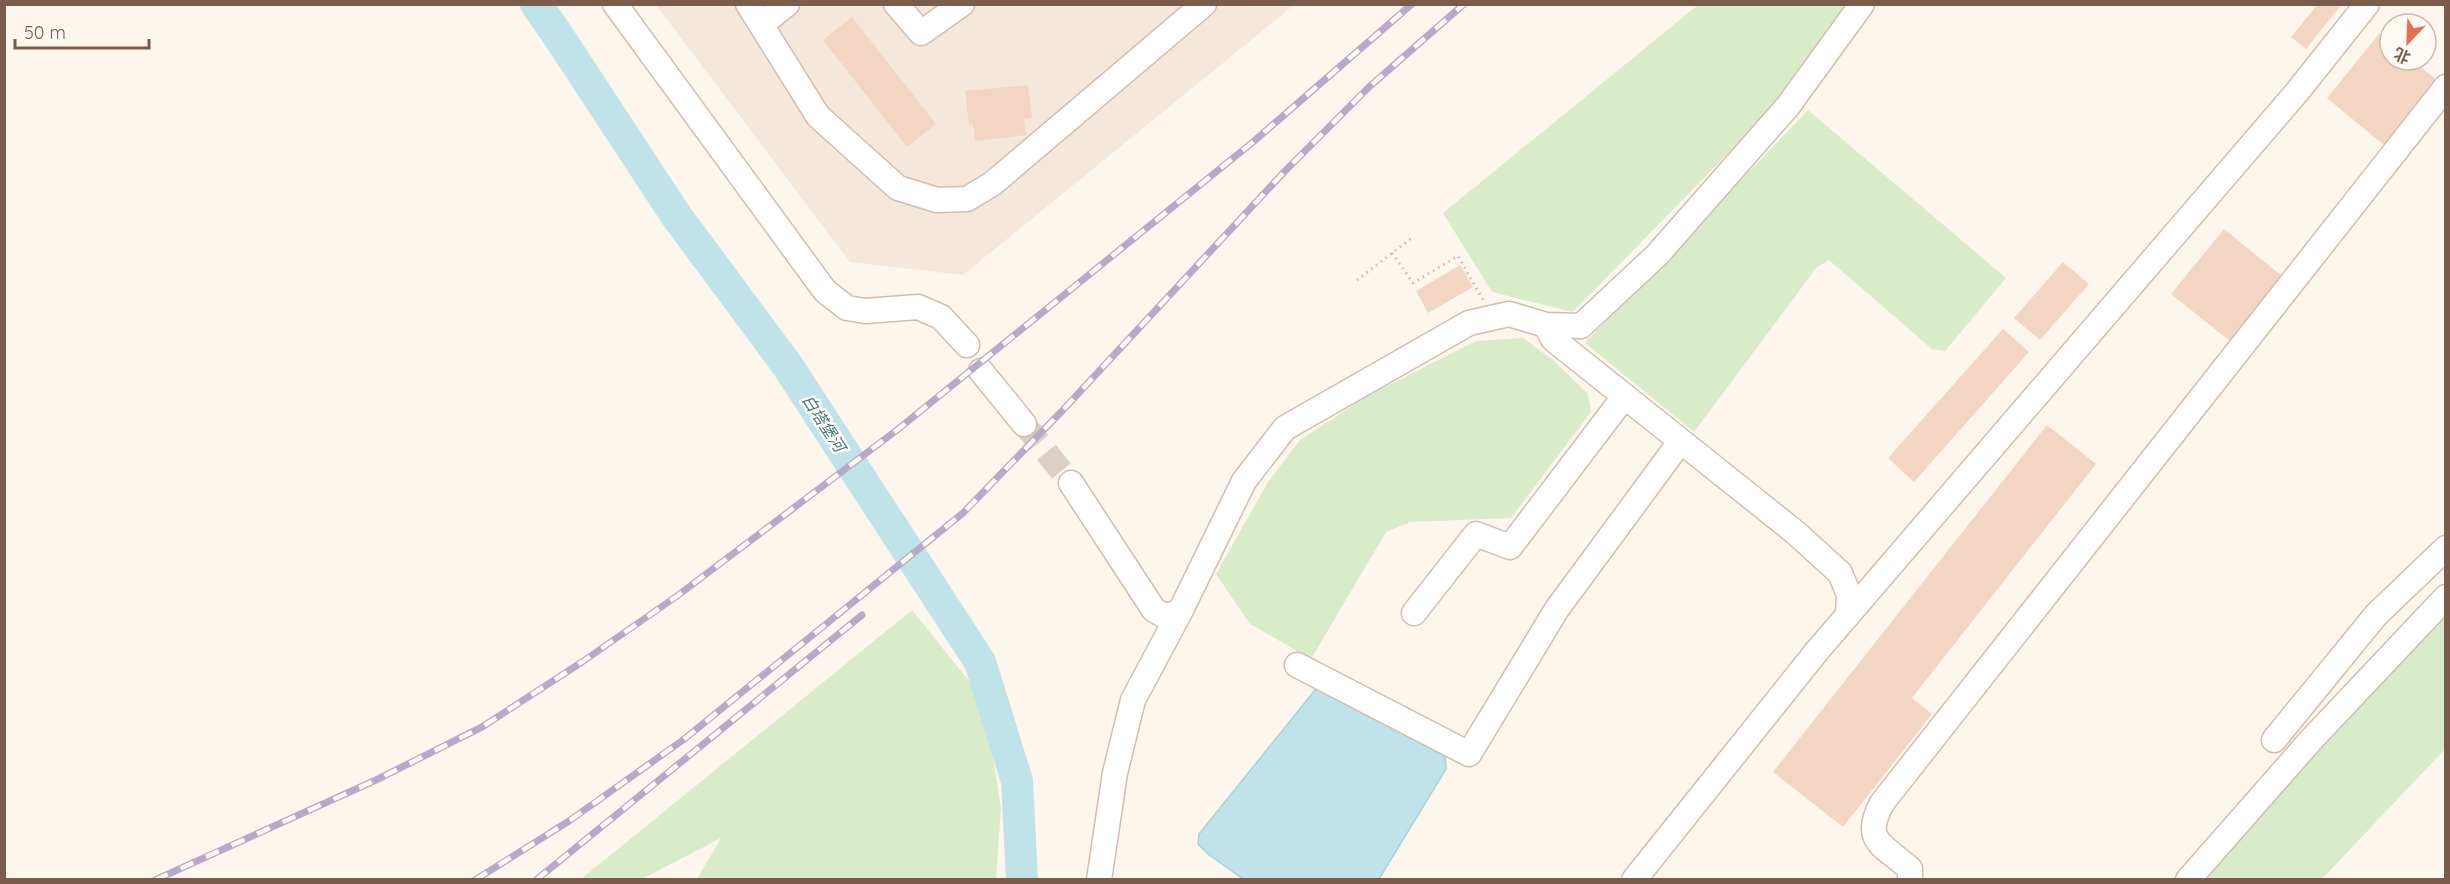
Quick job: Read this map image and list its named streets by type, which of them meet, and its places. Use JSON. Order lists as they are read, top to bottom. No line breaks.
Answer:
{"water":["白塔堡河"],"scale_bar":"50 m","north":"bottom left"}
